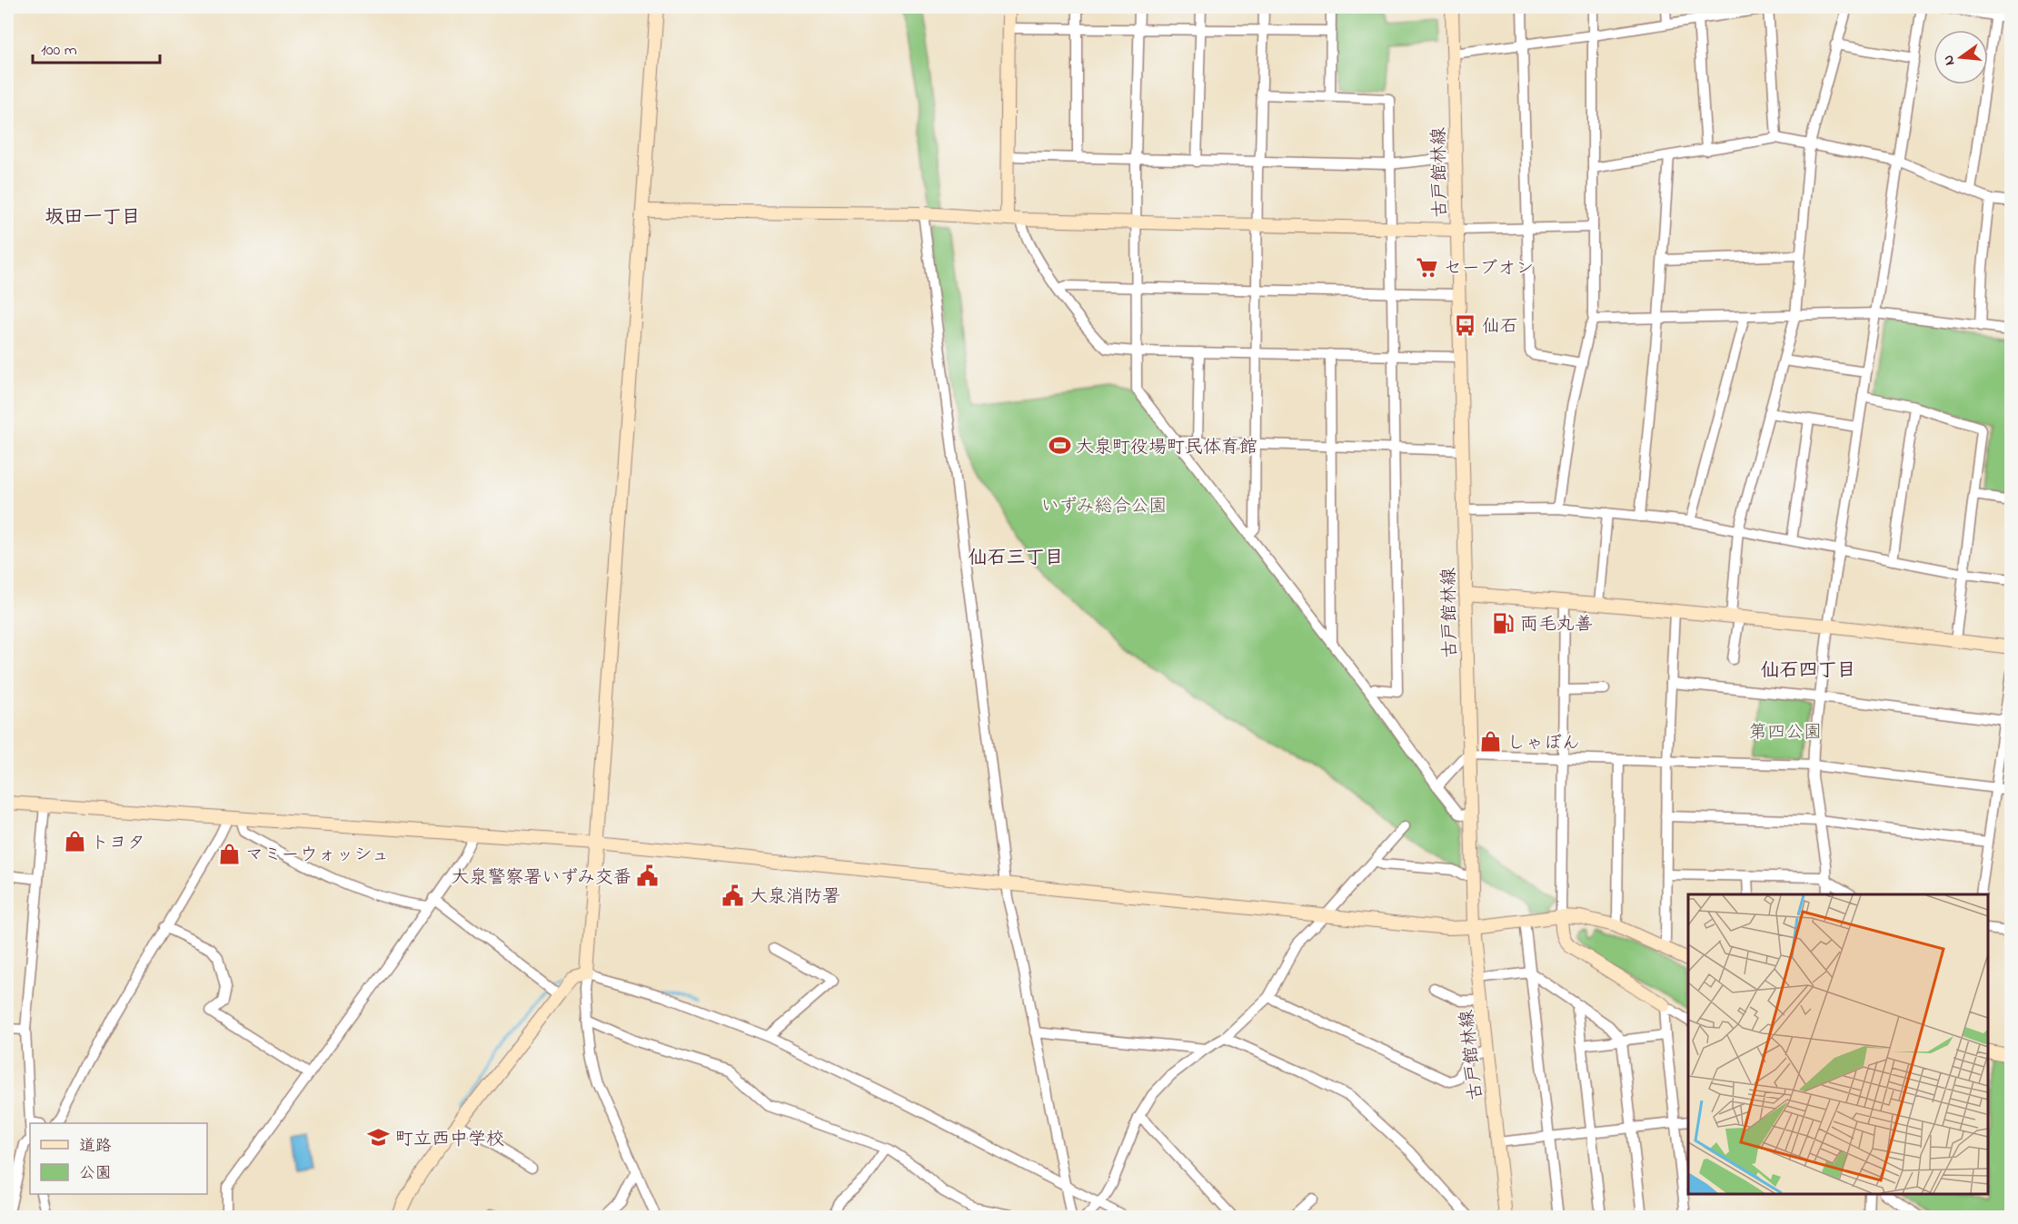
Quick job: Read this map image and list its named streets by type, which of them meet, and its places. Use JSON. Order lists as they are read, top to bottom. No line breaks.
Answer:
{"streets":{"street":["古戸館林線"]},"districts":["坂田一丁目","仙石三丁目","仙石四丁目"],"parks":["いずみ総合公園","第四公園"],"places":{"supermarket":["セーブオン"],"bus stop":["仙石"],"sports":["大泉町役場町民体育館"],"fuel station":["両毛丸善"],"shop":["しゃぼん","トヨタ","マミーウォッシュ"],"public building":["大泉警察署いずみ交番","大泉消防署"],"school or university":["町立西中学校"]},"legend":["道路","公園"],"scale_bar":"100 m","north":"left"}
